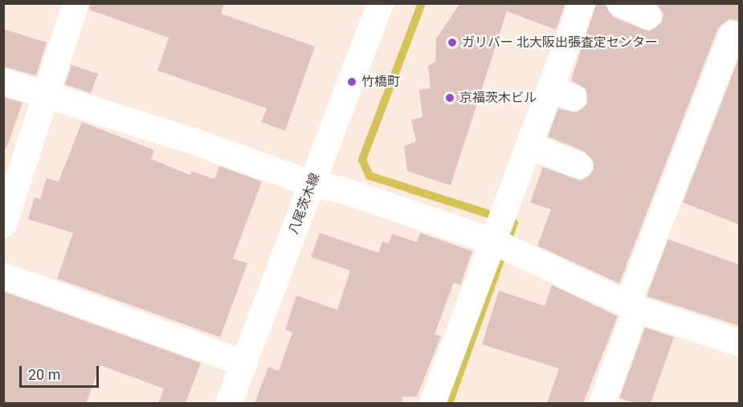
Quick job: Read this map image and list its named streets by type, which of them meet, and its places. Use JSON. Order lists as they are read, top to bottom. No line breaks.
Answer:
{"streets":{"street":["八尾茨木線"]},"places":["ガリバー 北大阪出張査定センター","竹橋町","京福茨木ビル"],"scale_bar":"20 m"}
